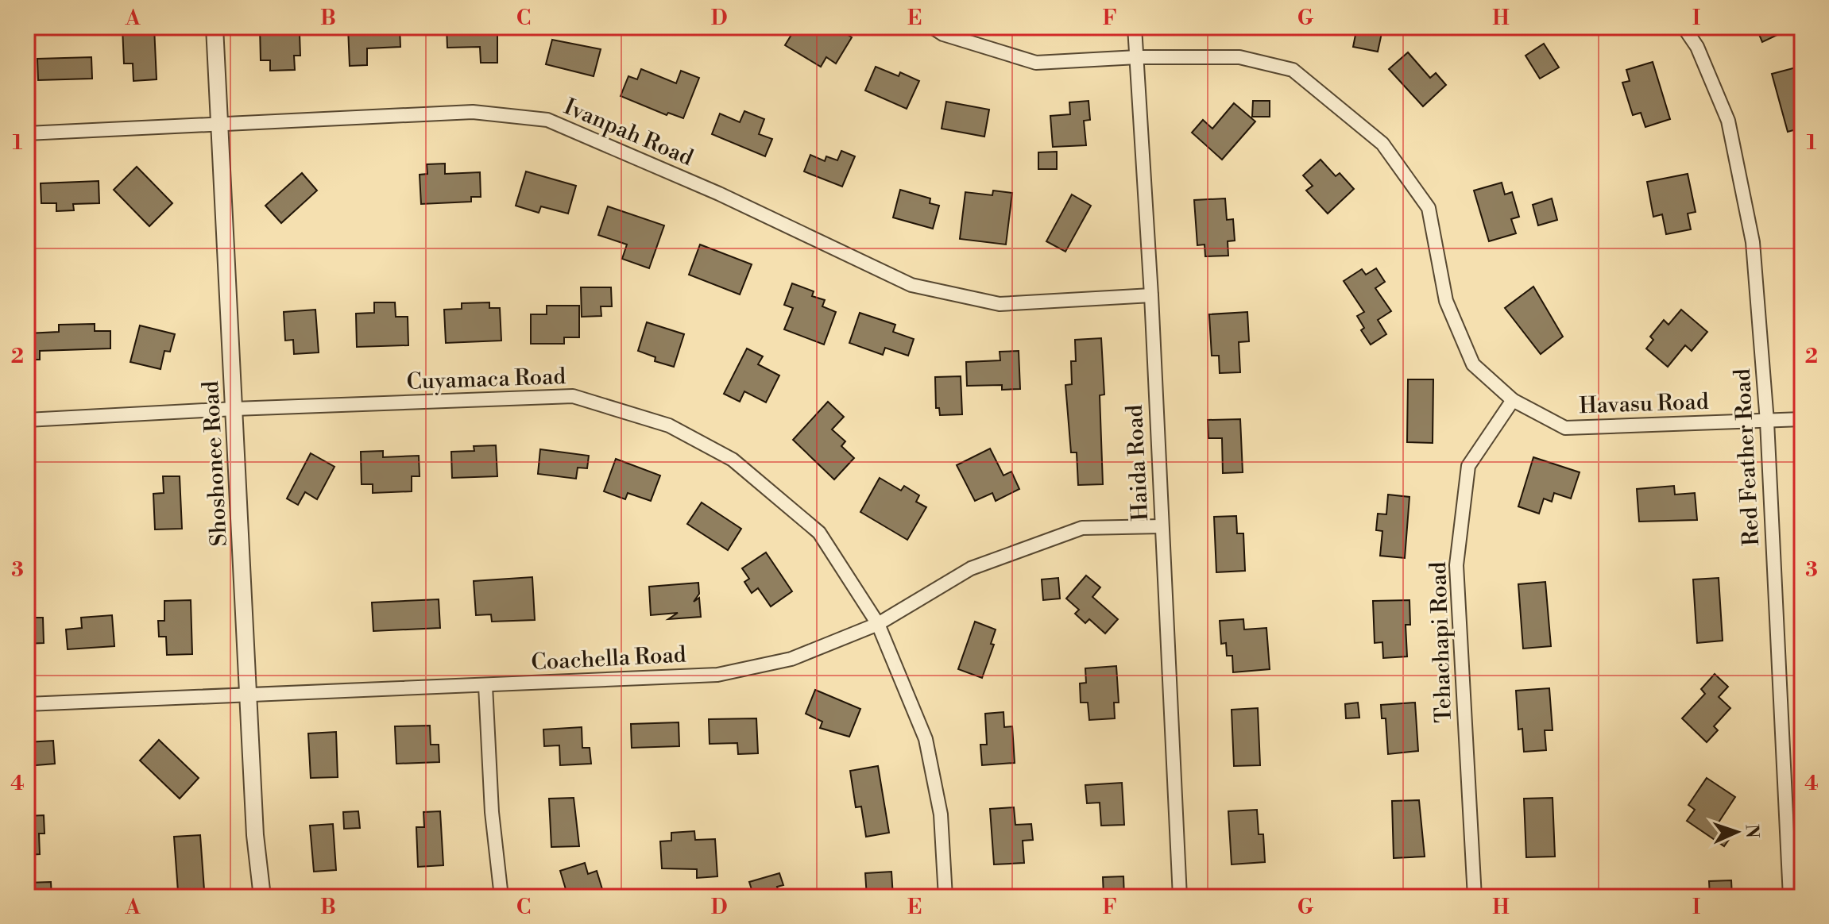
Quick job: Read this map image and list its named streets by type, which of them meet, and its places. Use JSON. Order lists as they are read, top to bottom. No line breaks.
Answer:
{"streets":{"street":["Ivanpah Road","Cuyamaca Road","Havasu Road","Red Feather Road","Haida Road","Shoshonee Road","Tehachapi Road","Coachella Road"]},"crossings":[["Ivanpah Road","Haida Road"],["Ivanpah Road","Shoshonee Road"],["Cuyamaca Road","Shoshonee Road"],["Cuyamaca Road","Coachella Road"],["Havasu Road","Red Feather Road"],["Havasu Road","Haida Road"],["Havasu Road","Tehachapi Road"],["Haida Road","Coachella Road"],["Shoshonee Road","Coachella Road"]],"north":"right","grid":{"columns":["A","B","C","D","E","F","G","H","I"],"rows":["1","2","3","4"]}}
